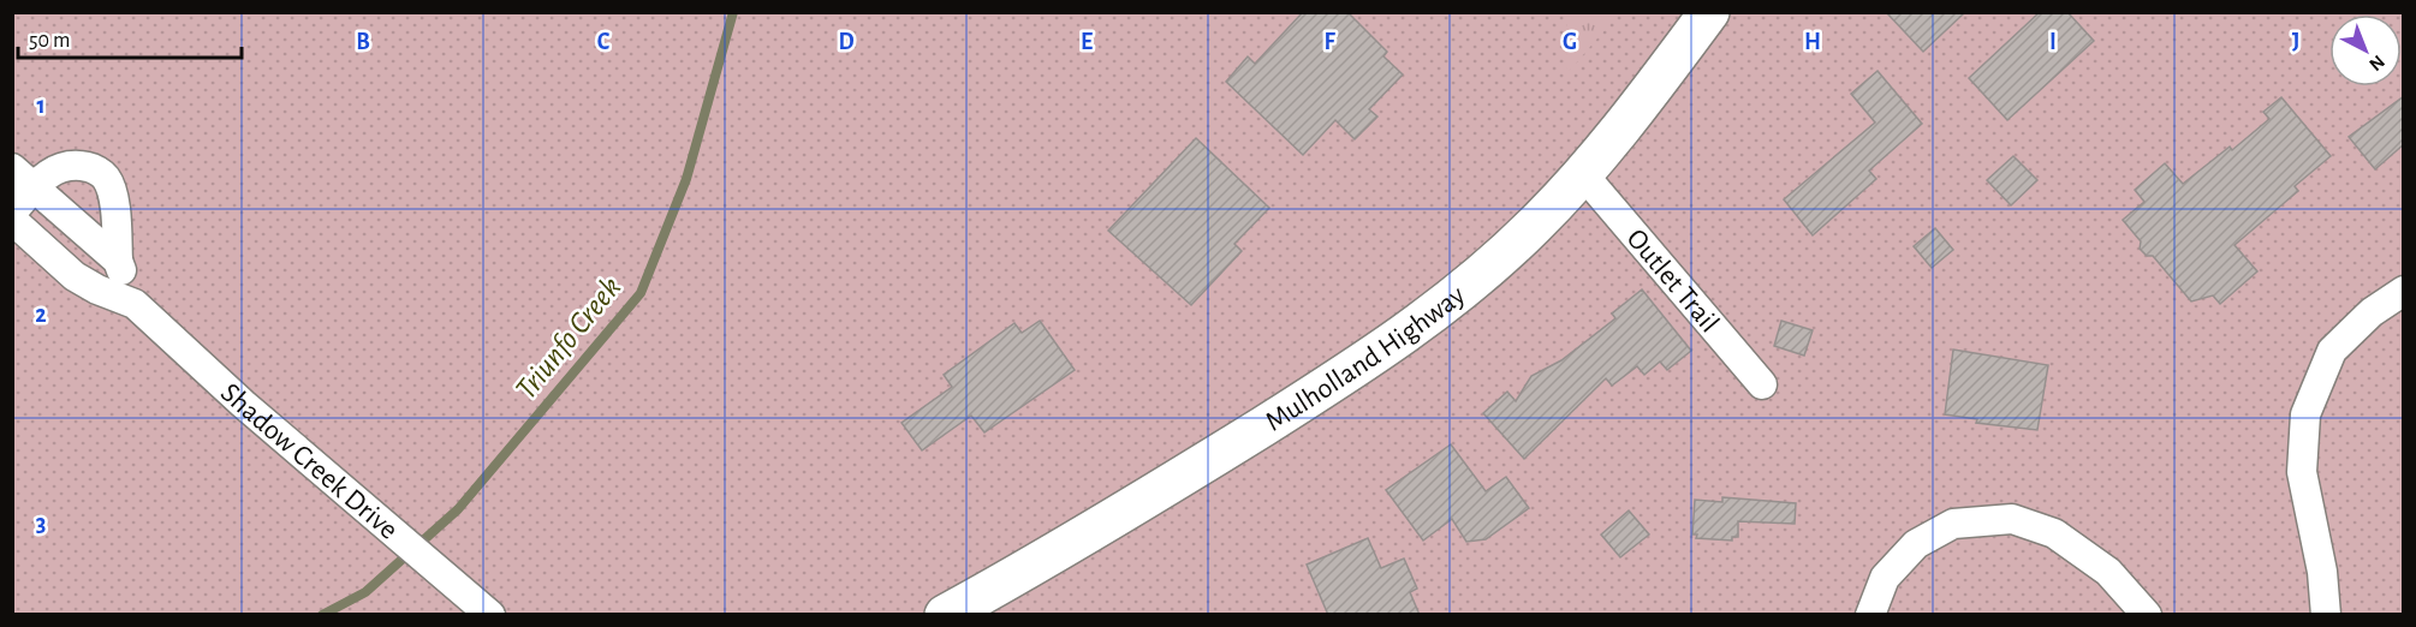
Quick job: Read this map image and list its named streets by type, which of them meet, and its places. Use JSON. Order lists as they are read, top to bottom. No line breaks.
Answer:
{"streets":{"main road":["Mulholland Highway"],"street":["Outlet Trail","Shadow Creek Drive"]},"crossings":[["Outlet Trail","Mulholland Highway"]],"water":["Triunfo Creek"],"scale_bar":"50 m","north":"bottom right","grid":{"columns":["B","C","D","E","F","G","H","I","J"],"rows":["1","2","3"]}}
